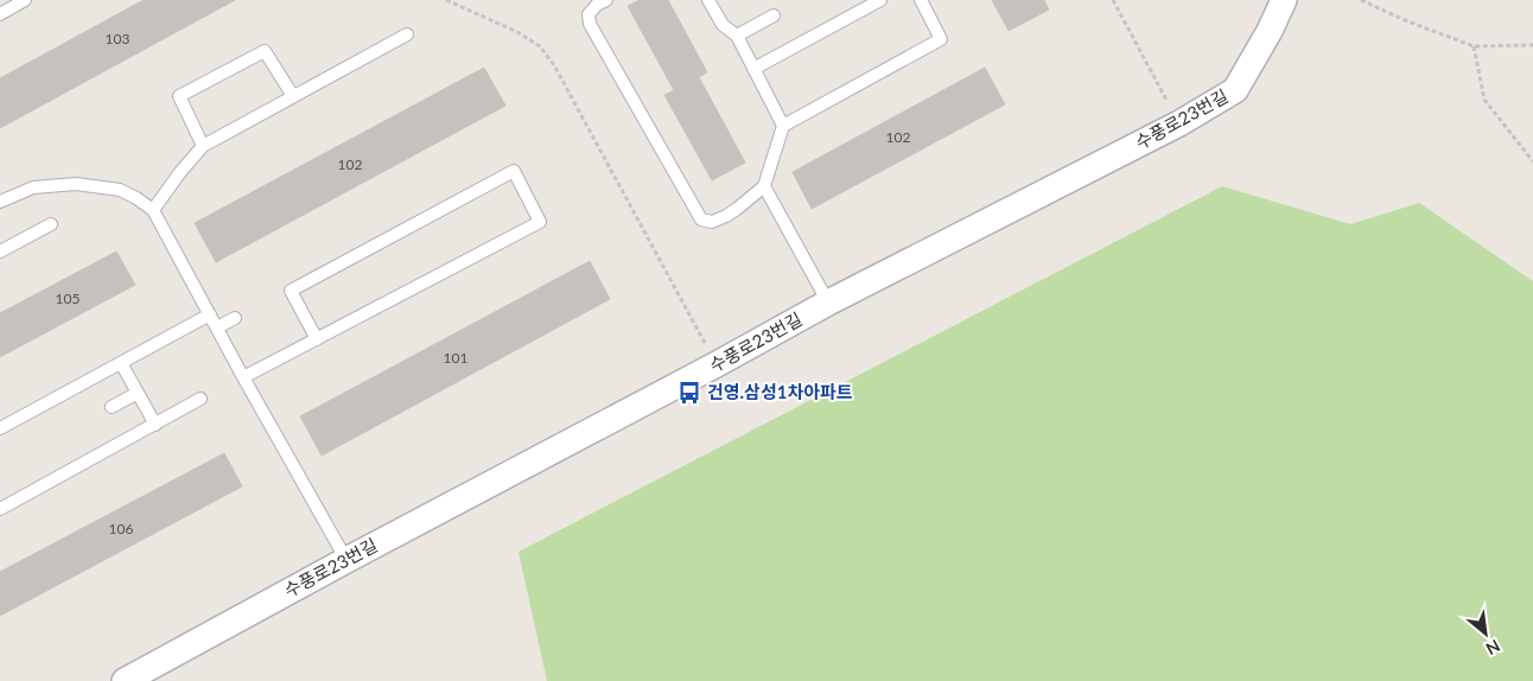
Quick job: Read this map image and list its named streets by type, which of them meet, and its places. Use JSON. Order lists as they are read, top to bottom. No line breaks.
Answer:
{"streets":{"street":["수풍로23번길"]},"places":{"bus stop":["건영.삼성1차아파트"]},"house_numbers":["103","102","102","105","101","106"],"north":"bottom right"}
